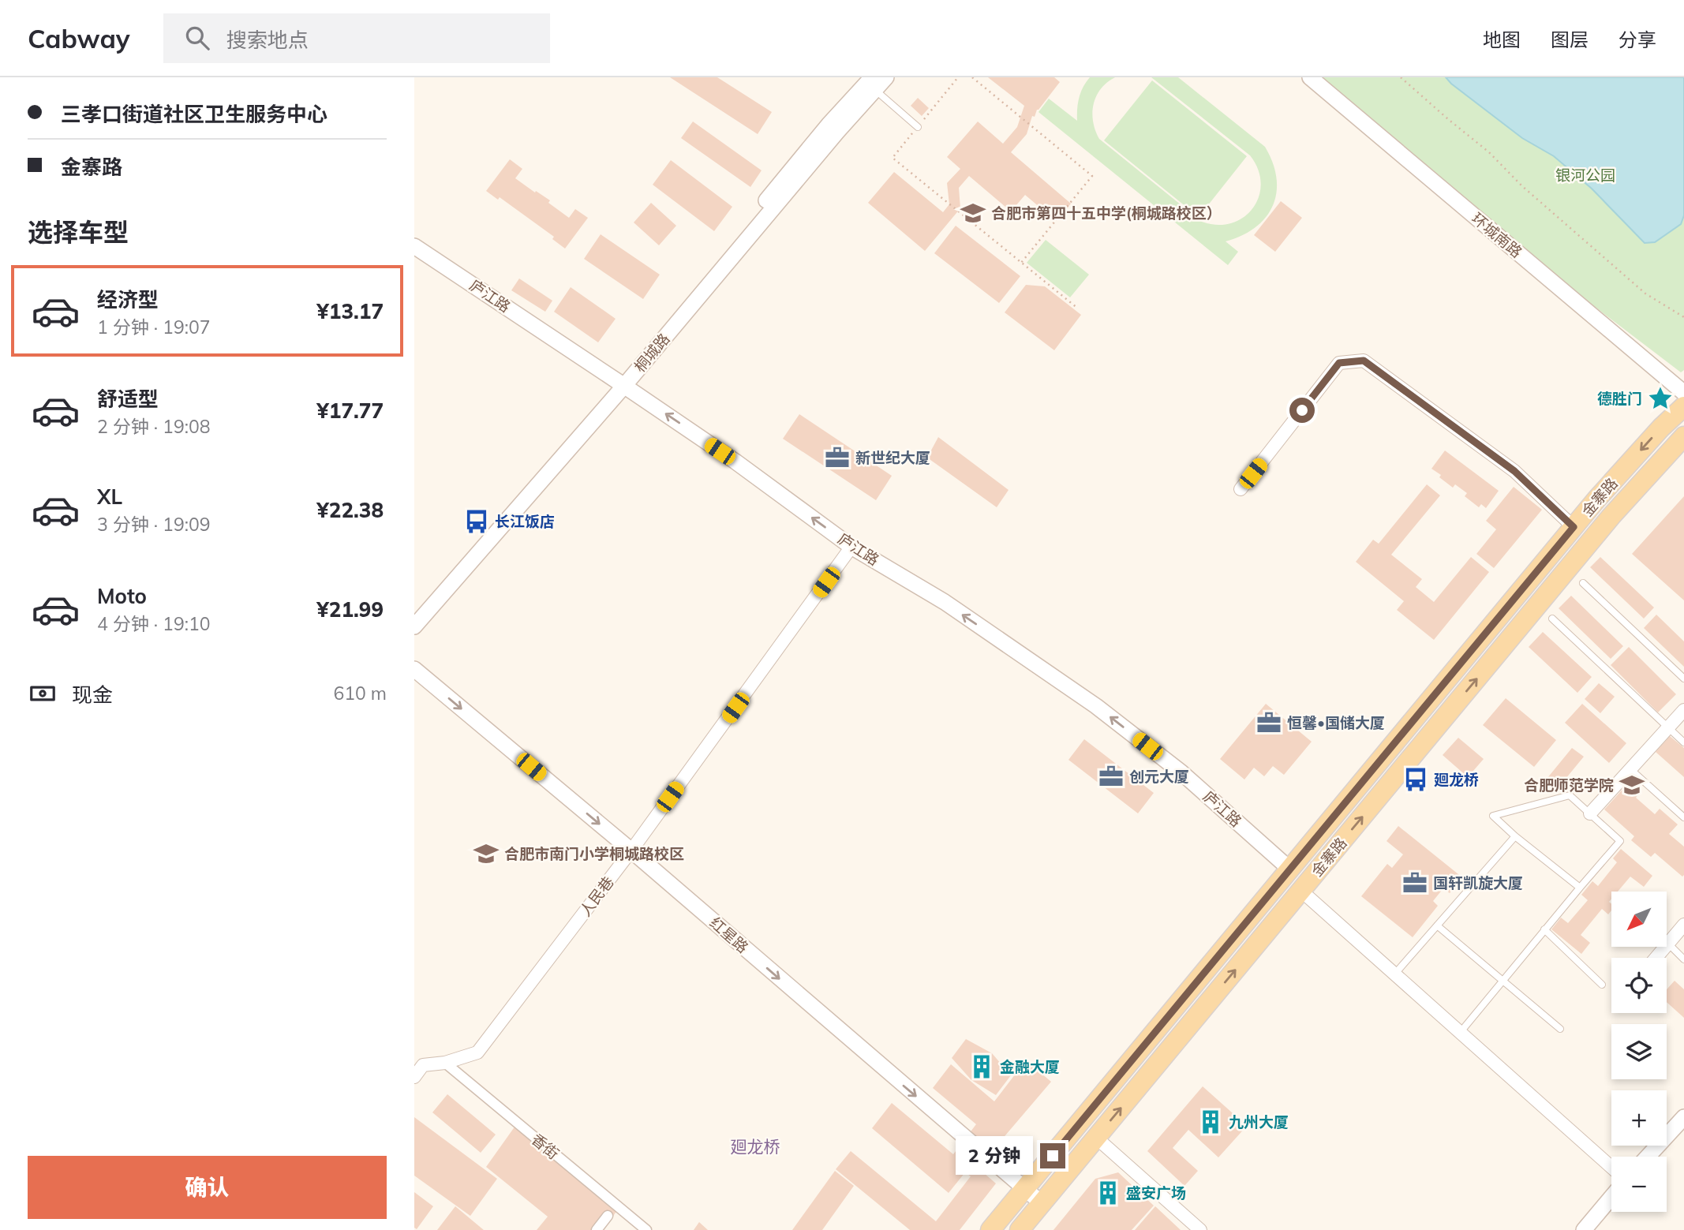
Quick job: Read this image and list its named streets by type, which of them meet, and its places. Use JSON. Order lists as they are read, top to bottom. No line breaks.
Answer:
{"streets":{"main road":["金寨路"],"street":["环城南路","庐江路","桐城路","人民巷","红星路","香街"]},"crossings":[["庐江路","桐城路"],["庐江路","金寨路"],["庐江路","人民巷"],["金寨路","红星路"],["人民巷","红星路"],["人民巷","香街"]],"one_way":["庐江路","红星路"],"districts":["廻龙桥"],"parks":["银河公园"],"places":{"school or university":["合肥市第四十五中学(桐城路校区）","合肥师范学院","合肥市南门小学桐城路校区"],"place":["德胜门"],"office":["新世纪大厦","恒馨•国储大厦","创元大厦","国轩凯旋大厦"],"bus stop":["长江饭店","廻龙桥"],"building":["金融大厦","九州大厦","盛安广场"]},"north":"bottom left","page":{"header":"Cabway","search":"搜索地点","nav":["地图","图层","分享"],"banner":["三孝口街道社区卫生服务中心","金寨路"],"heading":"选择车型","list":[{"name":"经济型","note":"1 分钟 · 19:07","value":"¥13.17"},{"name":"舒适型","note":"2 分钟 · 19:08","value":"¥17.77"},{"name":"XL","note":"3 分钟 · 19:09","value":"¥22.38"},{"name":"Moto","note":"4 分钟 · 19:10","value":"¥21.99"}],"pay":["现金","610 m"],"map_buttons":["+","−"],"bubble":"2 分钟","buttons":"确认"}}
